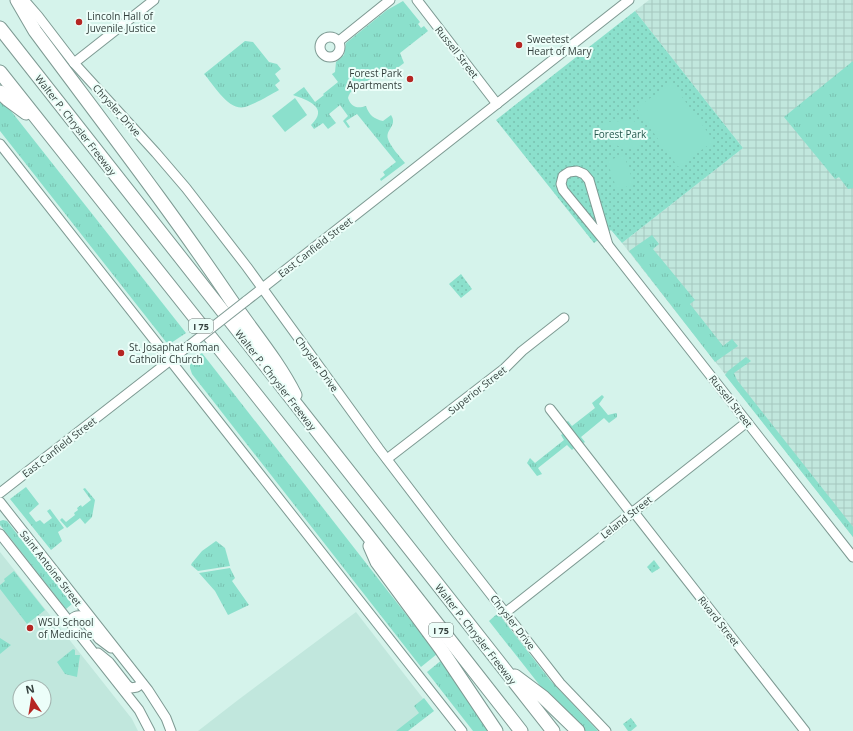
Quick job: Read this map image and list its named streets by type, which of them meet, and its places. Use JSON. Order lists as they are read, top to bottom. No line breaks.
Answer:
{"streets":{"highway":["Walter P. Chrysler Freeway","I 75"],"street":["Russell Street","Chrysler Drive","East Canfield Street","Superior Street","Leland Street","Saint Antoine Street","Rivard Street"]},"crossings":[["Russell Street","East Canfield Street"],["Russell Street","Leland Street"],["Chrysler Drive","East Canfield Street"],["Chrysler Drive","Superior Street"],["Chrysler Drive","Leland Street"],["Leland Street","Rivard Street"]],"parks":["Forest Park"],"places":["Lincoln Hall of Juvenile Justice","Sweetest Heart of Mary","Forest Park Apartments","St. Josaphat Roman Catholic Church","WSU School of Medicine"],"north":"top"}
